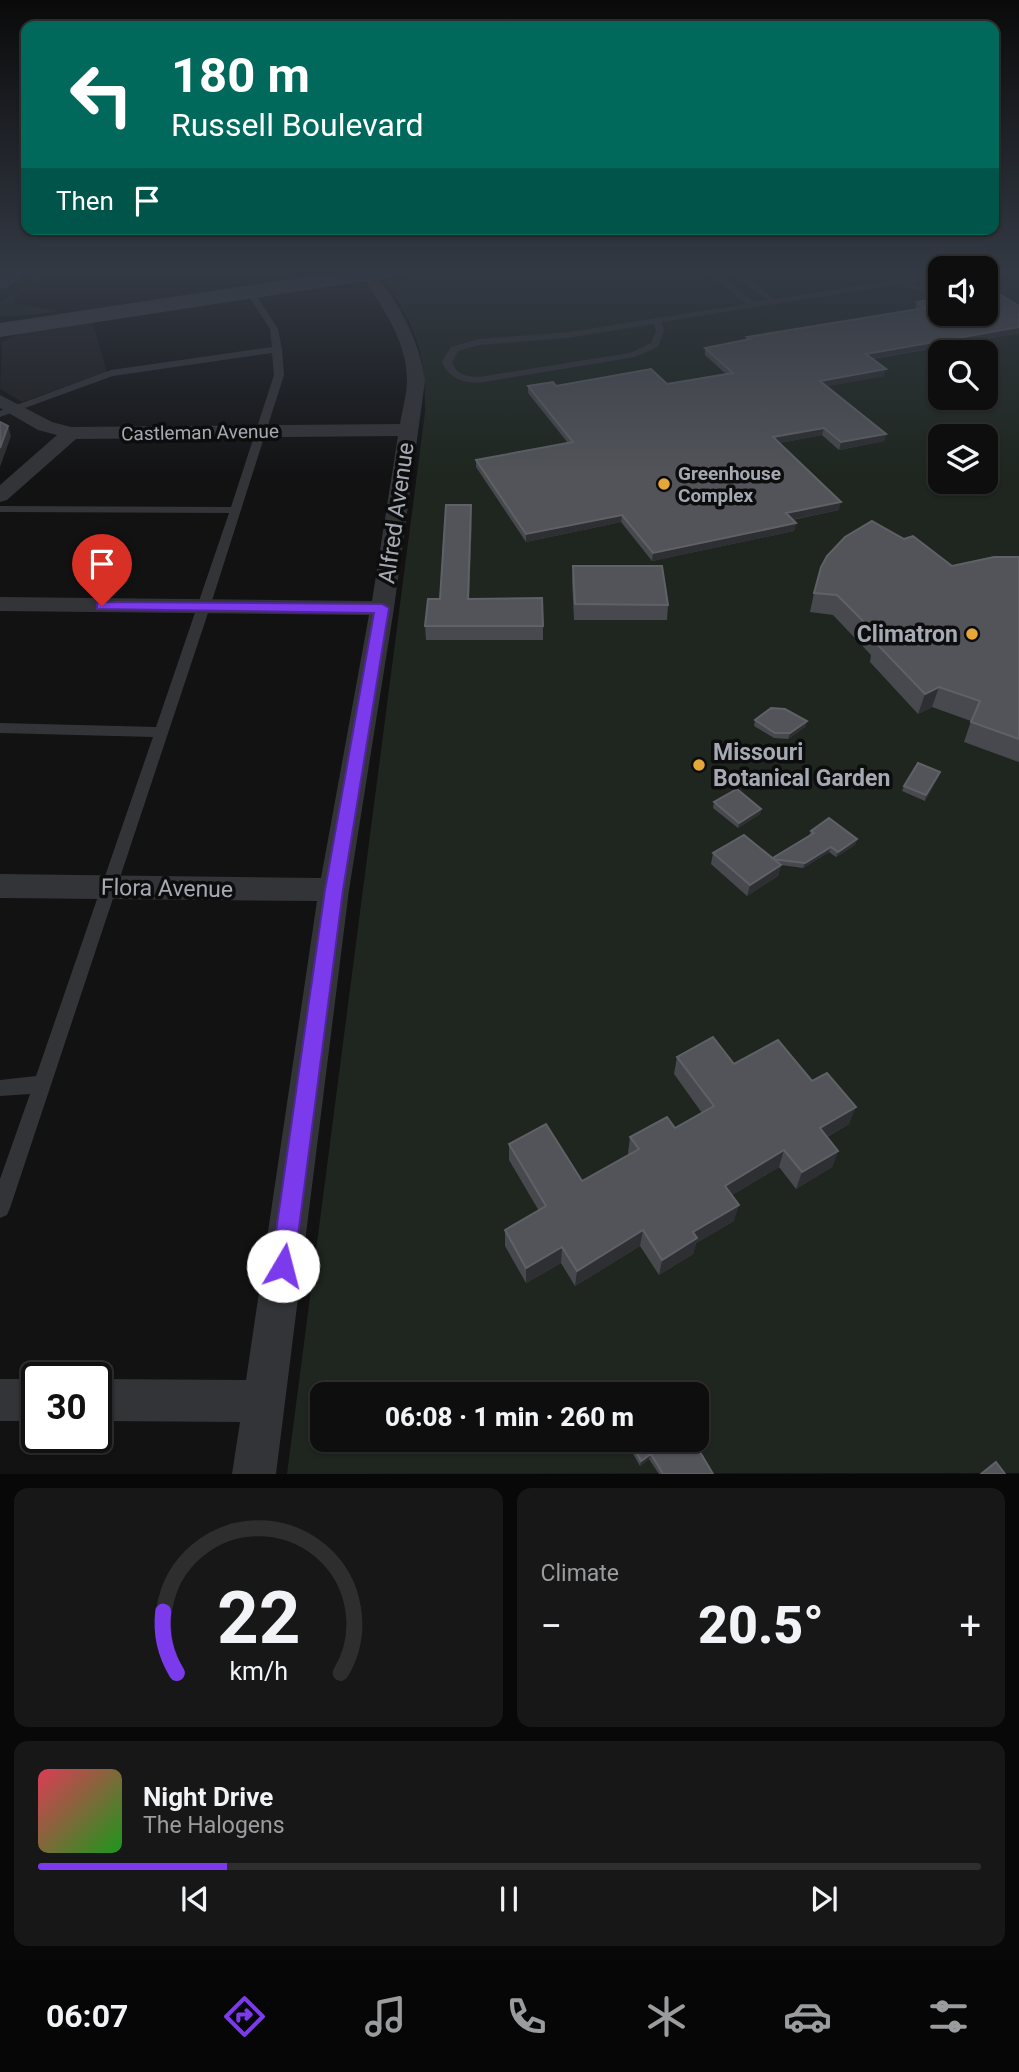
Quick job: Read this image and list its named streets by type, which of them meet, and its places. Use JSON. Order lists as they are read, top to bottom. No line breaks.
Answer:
{"streets":{"street":["Castleman Avenue","Alfred Avenue","Flora Avenue"]},"crossings":[["Castleman Avenue","Alfred Avenue"],["Alfred Avenue","Flora Avenue"]],"places":["Greenhouse Complex","Climatron","Missouri Botanical Garden"],"page":{"turn":["180 m","Russell Boulevard"],"then":"Then","limit":"30","trip":"06:08 · 1 min · 260 m","tile":"Climate","heat":["−","20.5°","+"],"song":["Night Drive","The Halogens"],"tabs":"06:07","gauge":["22","km/h"]}}
